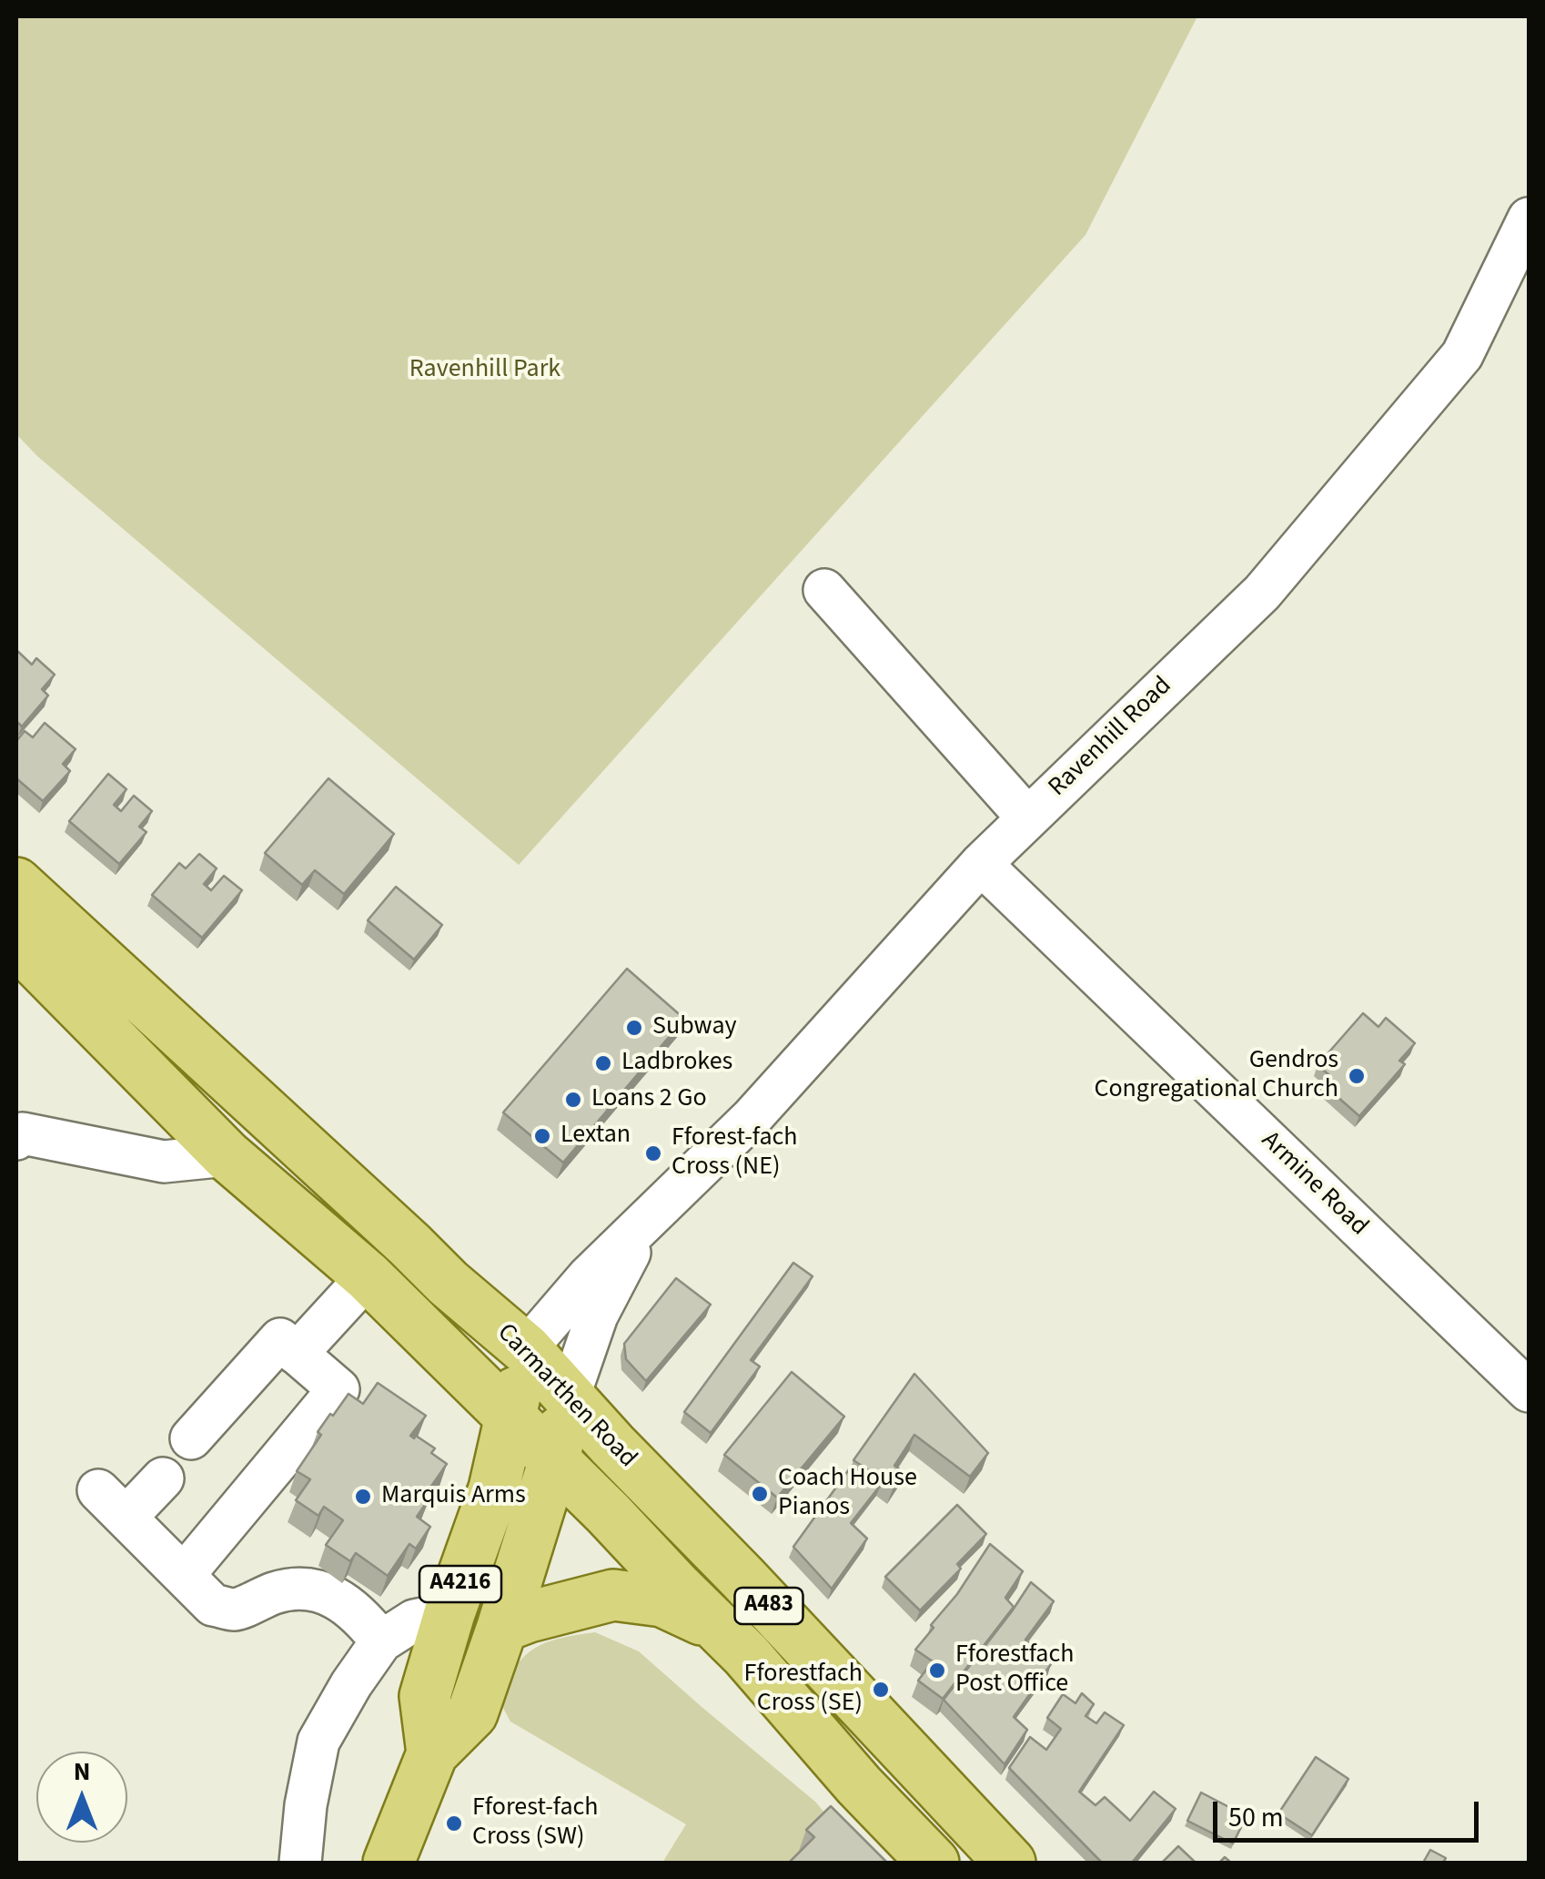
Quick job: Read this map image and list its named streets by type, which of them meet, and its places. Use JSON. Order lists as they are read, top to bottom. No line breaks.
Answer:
{"streets":{"main road":["Carmarthen Road","A4216","A483"],"street":["Ravenhill Road","Armine Road"]},"crossings":[["Ravenhill Road","Armine Road"],["Ravenhill Road","Carmarthen Road"],["Carmarthen Road","A4216"]],"parks":["Ravenhill Park"],"places":["Subway","Ladbrokes","Gendros Congregational Church","Loans 2 Go","Lextan","Fforest-fach Cross (NE)","Coach House Pianos","Marquis Arms","Fforestfach Post Office","Fforestfach Cross (SE)","Fforest-fach Cross (SW)"],"scale_bar":"50 m","north":"top"}
